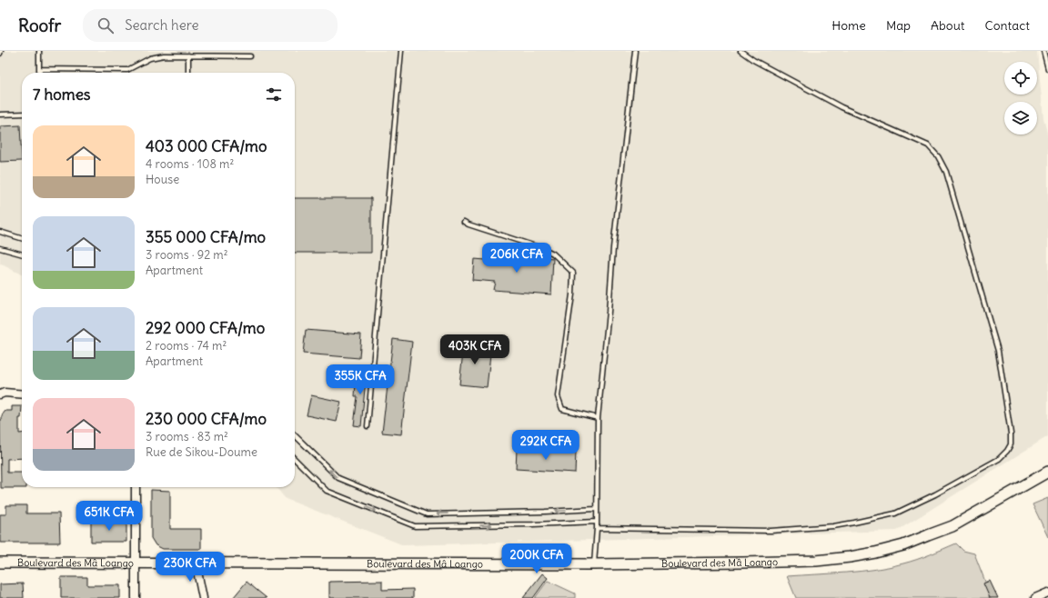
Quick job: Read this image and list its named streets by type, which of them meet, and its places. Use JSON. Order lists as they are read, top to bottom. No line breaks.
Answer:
{"streets":{"street":["Boulevard des Mâ Loango"]},"page":{"header":"Roofr","search":"Search here","nav":["Home","Map","About","Contact"],"heading":"7 homes","list":[{"name":"403 000 CFA/mo","note":"4 rooms · 108 m² · House"},{"name":"355 000 CFA/mo","note":"3 rooms · 92 m² · Apartment"},{"name":"292 000 CFA/mo","note":"2 rooms · 74 m² · Apartment"},{"name":"230 000 CFA/mo","note":"3 rooms · 83 m² · Rue de Sikou-Doume"}],"price":["206K CFA","403K CFA","355K CFA","292K CFA","651K CFA","200K CFA","230K CFA"]}}
